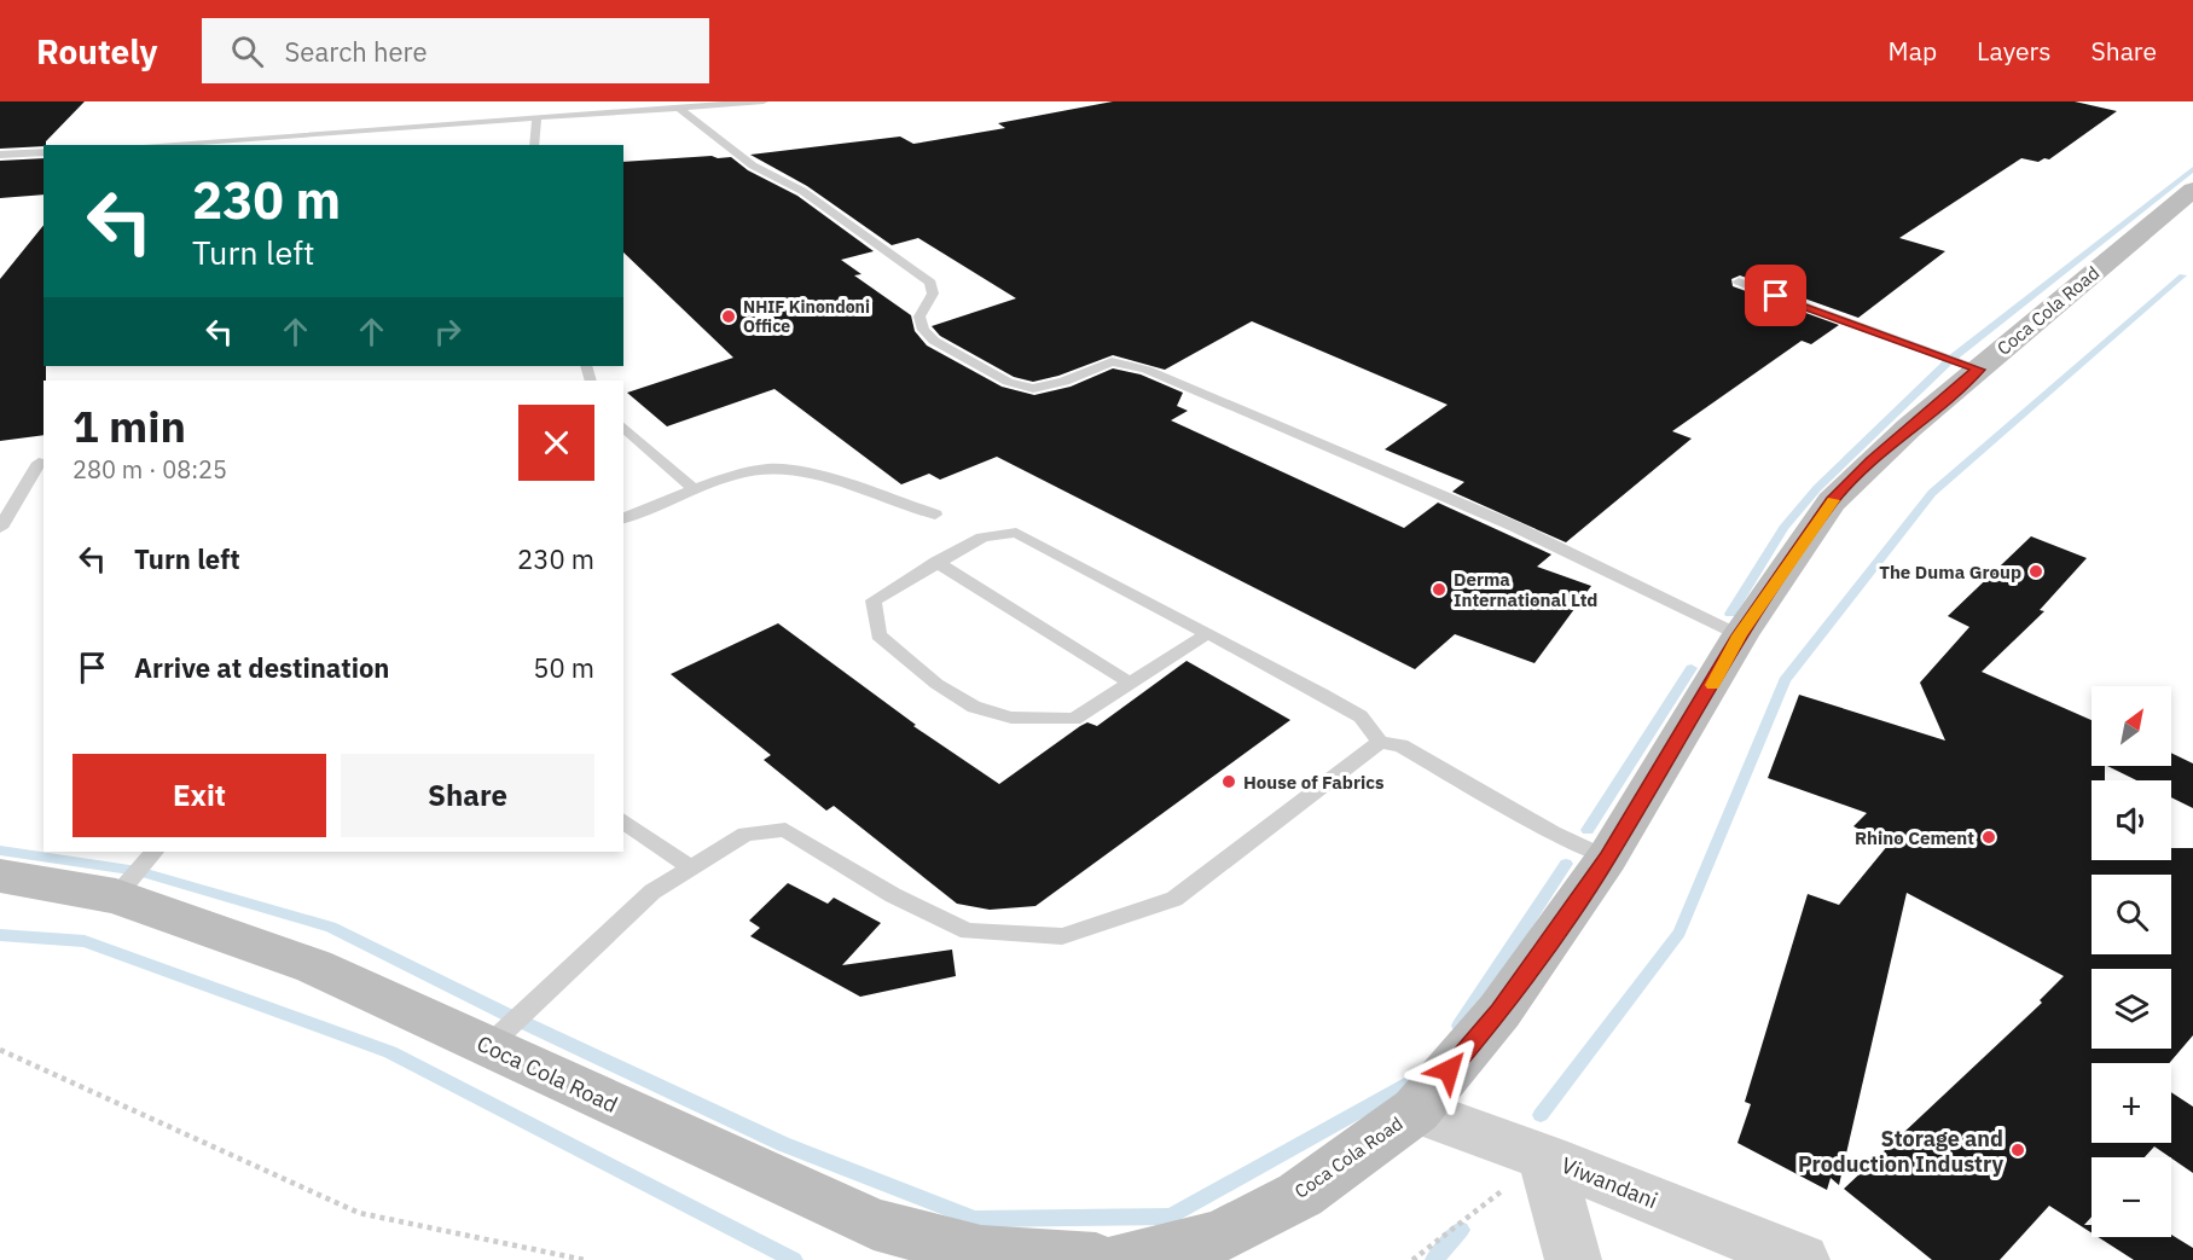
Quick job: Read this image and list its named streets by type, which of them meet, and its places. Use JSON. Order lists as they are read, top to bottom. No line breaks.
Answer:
{"streets":{"main road":["Coca Cola Road"],"street":["Viwandani"]},"crossings":[["Coca Cola Road","Viwandani"]],"places":["NHIF Kinondoni Office","The Duma Group","Derma International Ltd","House of Fabrics","Rhino Cement","Storage and Production Industry"],"north":"top right","page":{"header":"Routely","search":"Search here","nav":["Map","Layers","Share"],"turn":["230 m","Turn left"],"heading":["1 min","280 m · 08:25"],"list":[{"name":"Turn left","value":"230 m"},{"name":"Arrive at destination","value":"50 m"}],"map_buttons":["+","−"],"buttons":["Exit","Share"]}}
